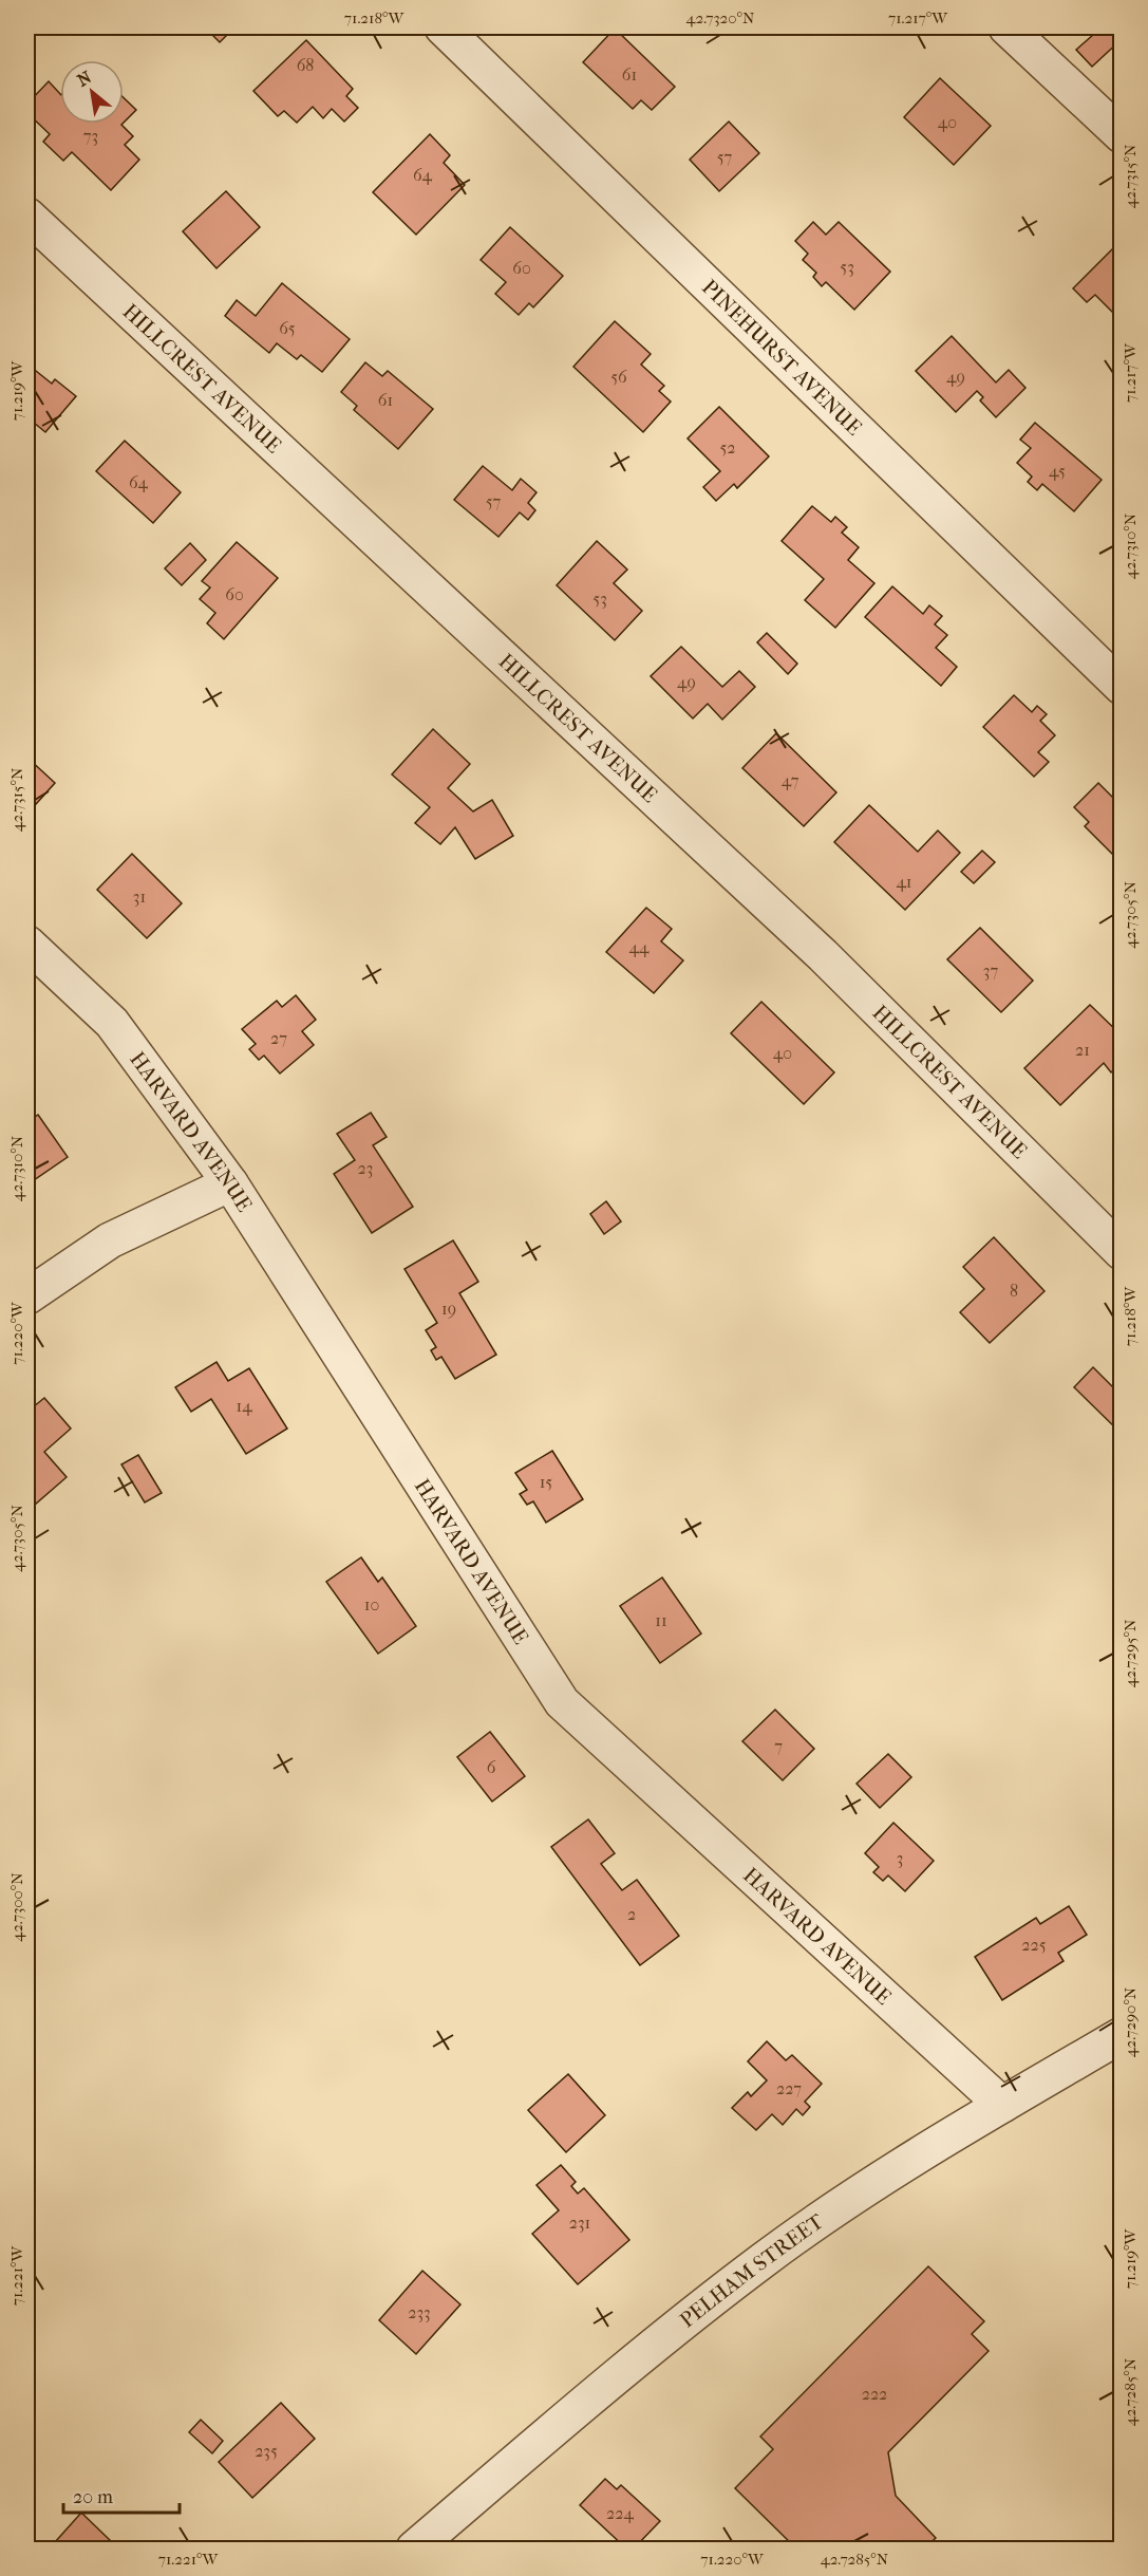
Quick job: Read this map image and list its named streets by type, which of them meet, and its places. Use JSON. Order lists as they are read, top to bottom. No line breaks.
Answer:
{"streets":{"street":["PINEHURST AVENUE","HILLCREST AVENUE","HARVARD AVENUE","PELHAM STREET"]},"crossings":[["HARVARD AVENUE","PELHAM STREET"]],"house_numbers":["68","61","40","73","57","64","53","60","65","56","49","61","52","45","64","57","60","53","49","47","41","31","44","37","27","21","40","23","8","19","14","15","10","11","7","6","3","2","225","227","231","233","222","235","224"],"scale_bar":"20 m","north":"top left","coordinates":["71.218°W","42.7320°N","71.217°W","42.7315°N","71.219°W","42.7310°N","42.7305°N","71.220°W","42.7295°N","42.7300°N","42.7290°N","71.221°W","42.7285°N"]}
